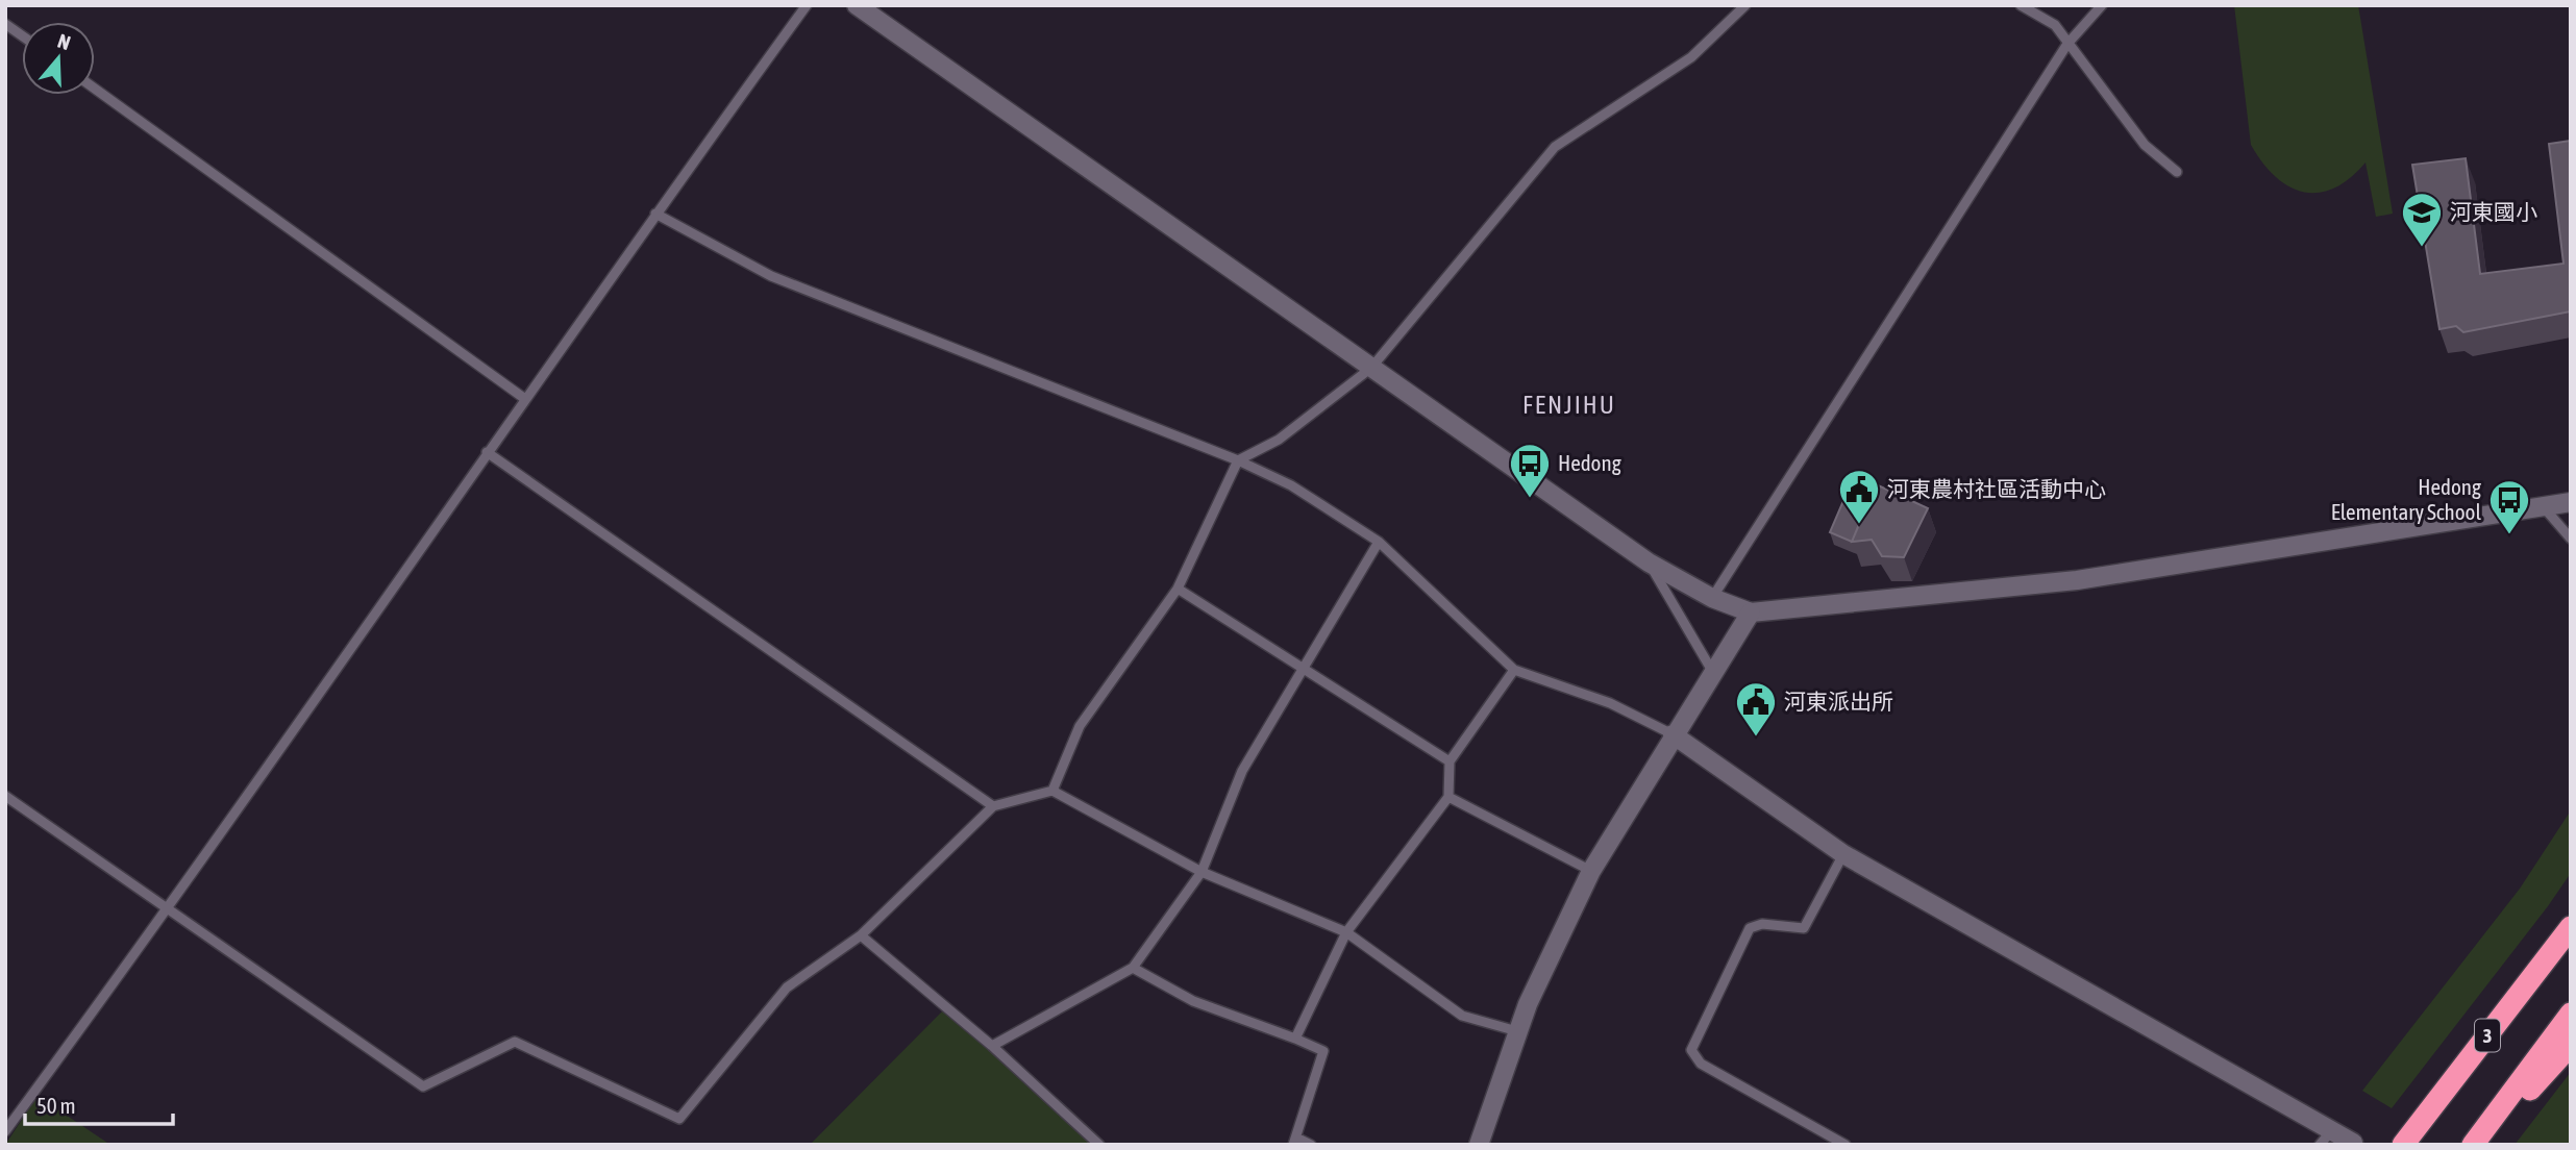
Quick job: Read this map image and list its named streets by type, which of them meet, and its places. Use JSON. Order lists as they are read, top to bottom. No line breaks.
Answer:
{"streets":{"highway":["3"]},"districts":["FENJIHU"],"places":{"school or university":["河東國小"],"bus stop":["Hedong","Hedong Elementary School"],"public building":["河東農村社區活動中心","河東派出所"]},"scale_bar":"50 m","north":"top"}
